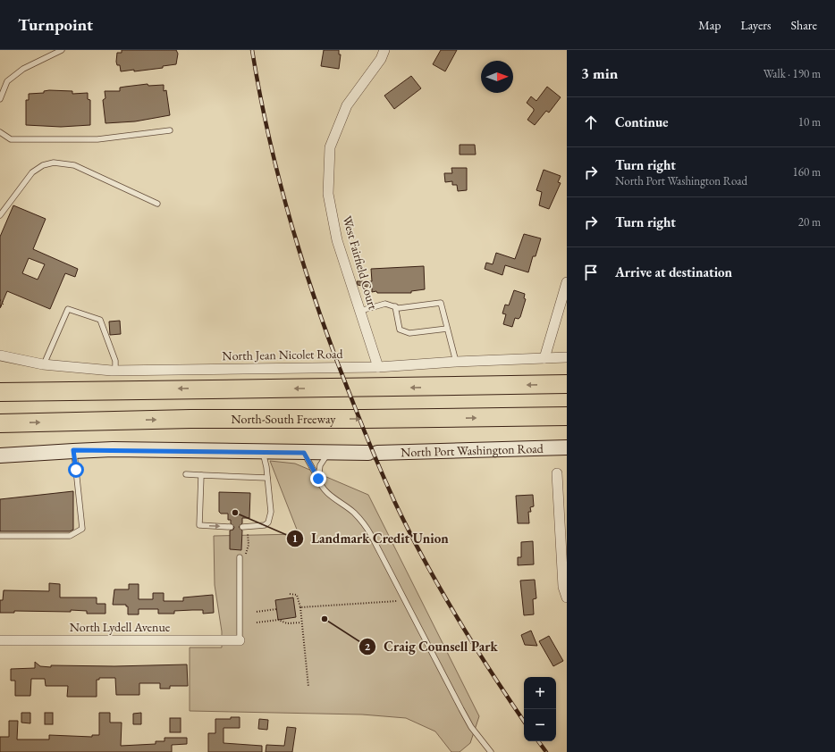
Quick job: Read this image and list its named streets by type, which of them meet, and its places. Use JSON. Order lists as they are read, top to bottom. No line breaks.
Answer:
{"streets":{"highway":["North-South Freeway"],"main road":["North Port Washington Road"],"street":["West Fairfield Court","North Jean Nicolet Road","North Lydell Avenue"]},"crossings":[["West Fairfield Court","North Jean Nicolet Road"]],"places":["Landmark Credit Union","Craig Counsell Park"],"north":"right","page":{"header":"Turnpoint","nav":["Map","Layers","Share"],"heading":["3 min","Walk · 190 m"],"list":[["Continue","10 m"],["Turn right","North Port Washington Road","160 m"],["Turn right","20 m"],"Arrive at destination"],"map_buttons":["+","−"]}}
